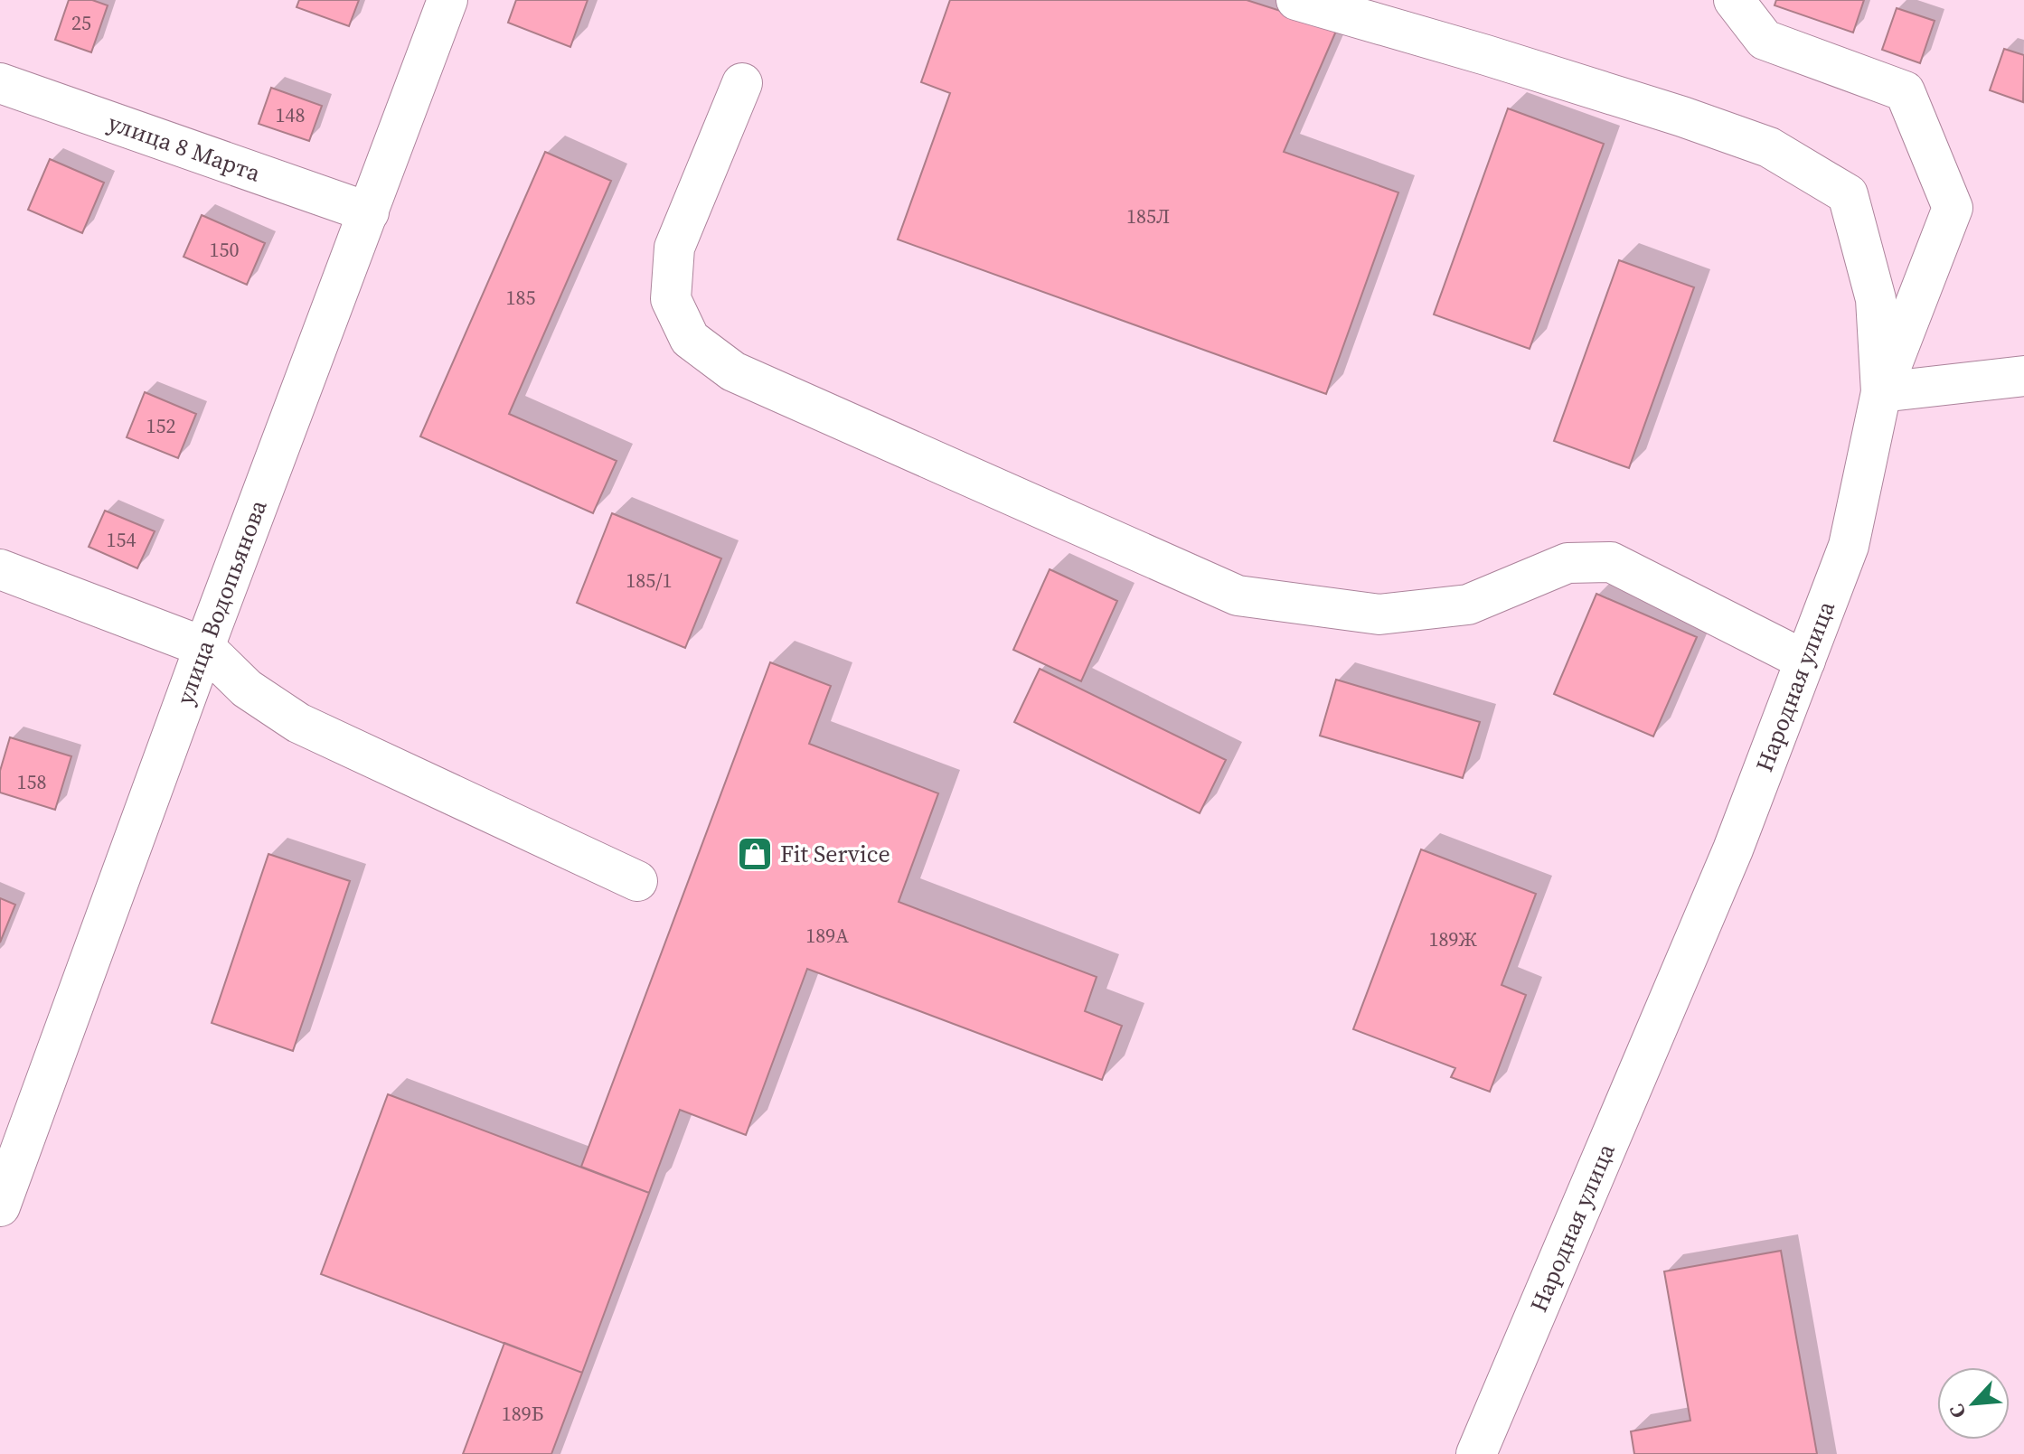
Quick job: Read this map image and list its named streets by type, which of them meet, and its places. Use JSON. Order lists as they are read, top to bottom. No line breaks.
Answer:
{"streets":{"street":["улица 8 Марта","улица Водопьянова","Народная улица"]},"crossings":[["улица 8 Марта","улица Водопьянова"]],"places":{"shop":["Fit Service"]},"house_numbers":["25","148","185Л","150","185","152","154","185/1","158","189А","189Ж","189Б"],"north":"bottom left"}
